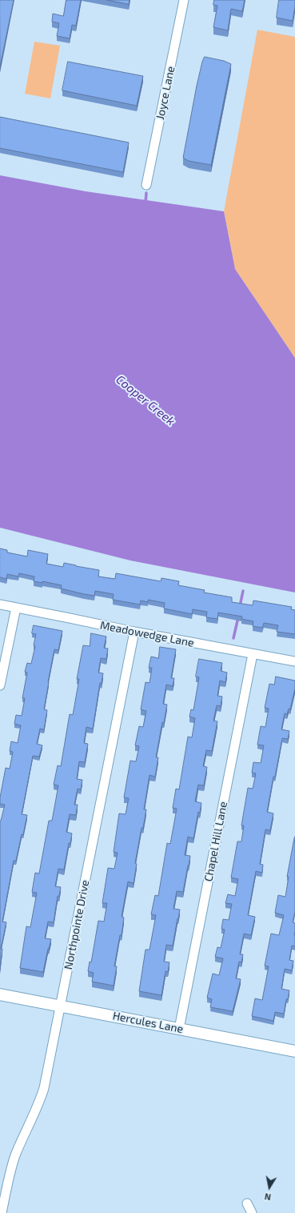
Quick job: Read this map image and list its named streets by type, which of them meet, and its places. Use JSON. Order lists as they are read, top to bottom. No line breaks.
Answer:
{"streets":{"street":["Joyce Lane","Meadowedge Lane","Chapel Hill Lane","Northpointe Drive","Hercules Lane"]},"crossings":[["Meadowedge Lane","Chapel Hill Lane"],["Meadowedge Lane","Northpointe Drive"],["Chapel Hill Lane","Hercules Lane"],["Northpointe Drive","Hercules Lane"]],"water":["Cooper Creek"],"north":"bottom"}
